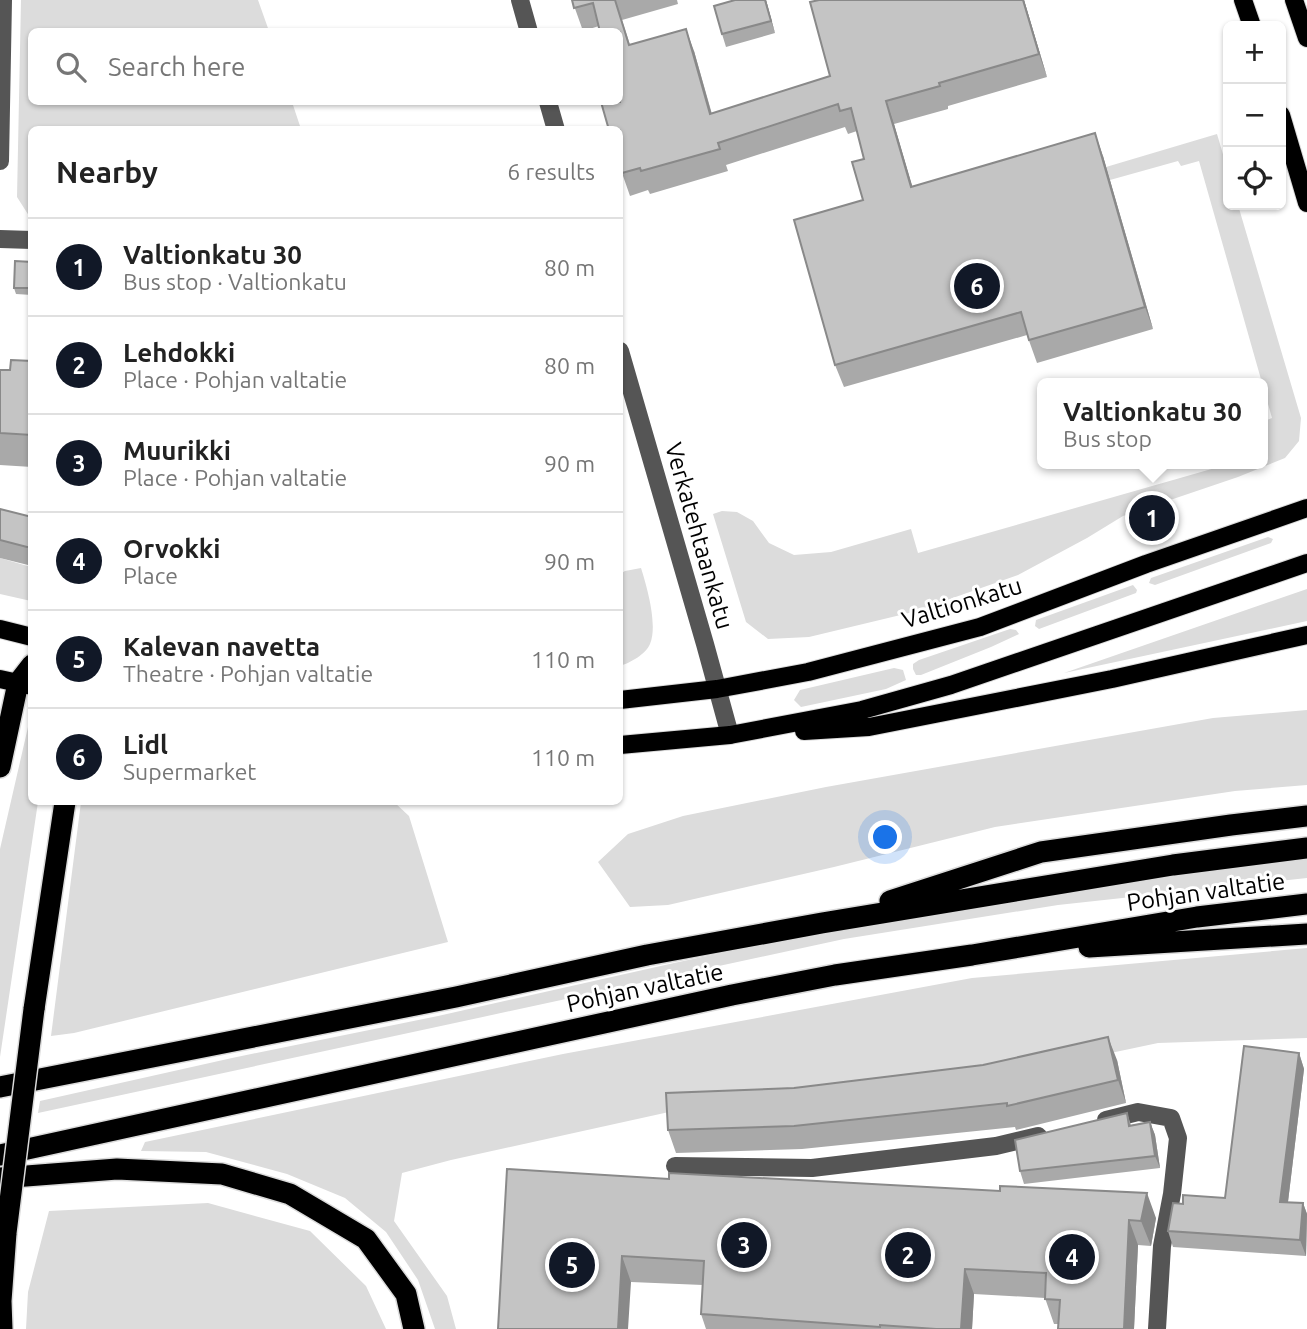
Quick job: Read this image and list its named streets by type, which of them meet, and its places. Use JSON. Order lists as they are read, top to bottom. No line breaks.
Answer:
{"streets":{"highway":["Pohjan valtatie"],"main road":["Valtionkatu"],"street":["Verkatehtaankatu"]},"crossings":[["Verkatehtaankatu","Valtionkatu"]],"page":{"map_buttons":["+","−"],"search":"Search here","heading":["Nearby","6 results"],"list":[{"mark":"1","name":"Valtionkatu 30","note":"Bus stop · Valtionkatu","value":"80 m"},{"mark":"2","name":"Lehdokki","note":"Place · Pohjan valtatie","value":"80 m"},{"mark":"3","name":"Muurikki","note":"Place · Pohjan valtatie","value":"90 m"},{"mark":"4","name":"Orvokki","note":"Place","value":"90 m"},{"mark":"5","name":"Kalevan navetta","note":"Theatre · Pohjan valtatie","value":"110 m"},{"mark":"6","name":"Lidl","note":"Supermarket","value":"110 m"}],"pins":["6","1","3","2","4","5"],"popup":["Valtionkatu 30","Bus stop"]}}
